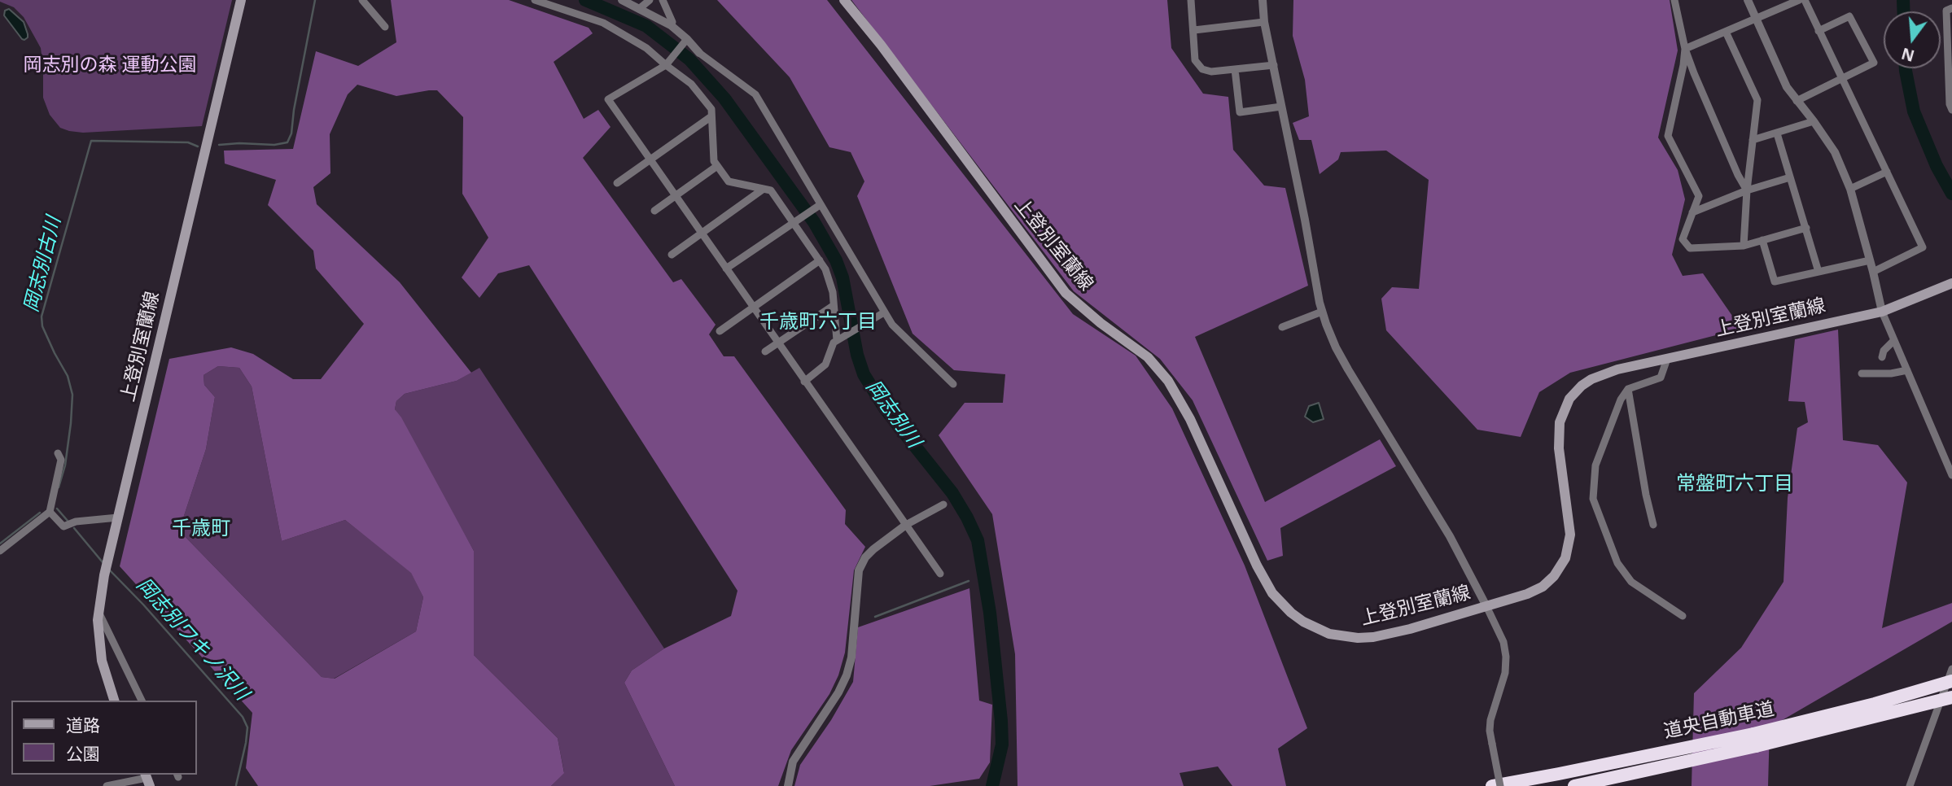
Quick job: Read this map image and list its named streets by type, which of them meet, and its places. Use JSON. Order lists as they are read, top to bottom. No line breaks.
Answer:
{"streets":{"highway":["道央自動車道"],"main road":["上登別室蘭線"]},"districts":["千歳町六丁目","常盤町六丁目","千歳町"],"water":["岡志別古川","岡志別川","岡志別ワキノ沢川"],"parks":["岡志別の森 運動公園"],"legend":["道路","公園"],"north":"bottom"}
